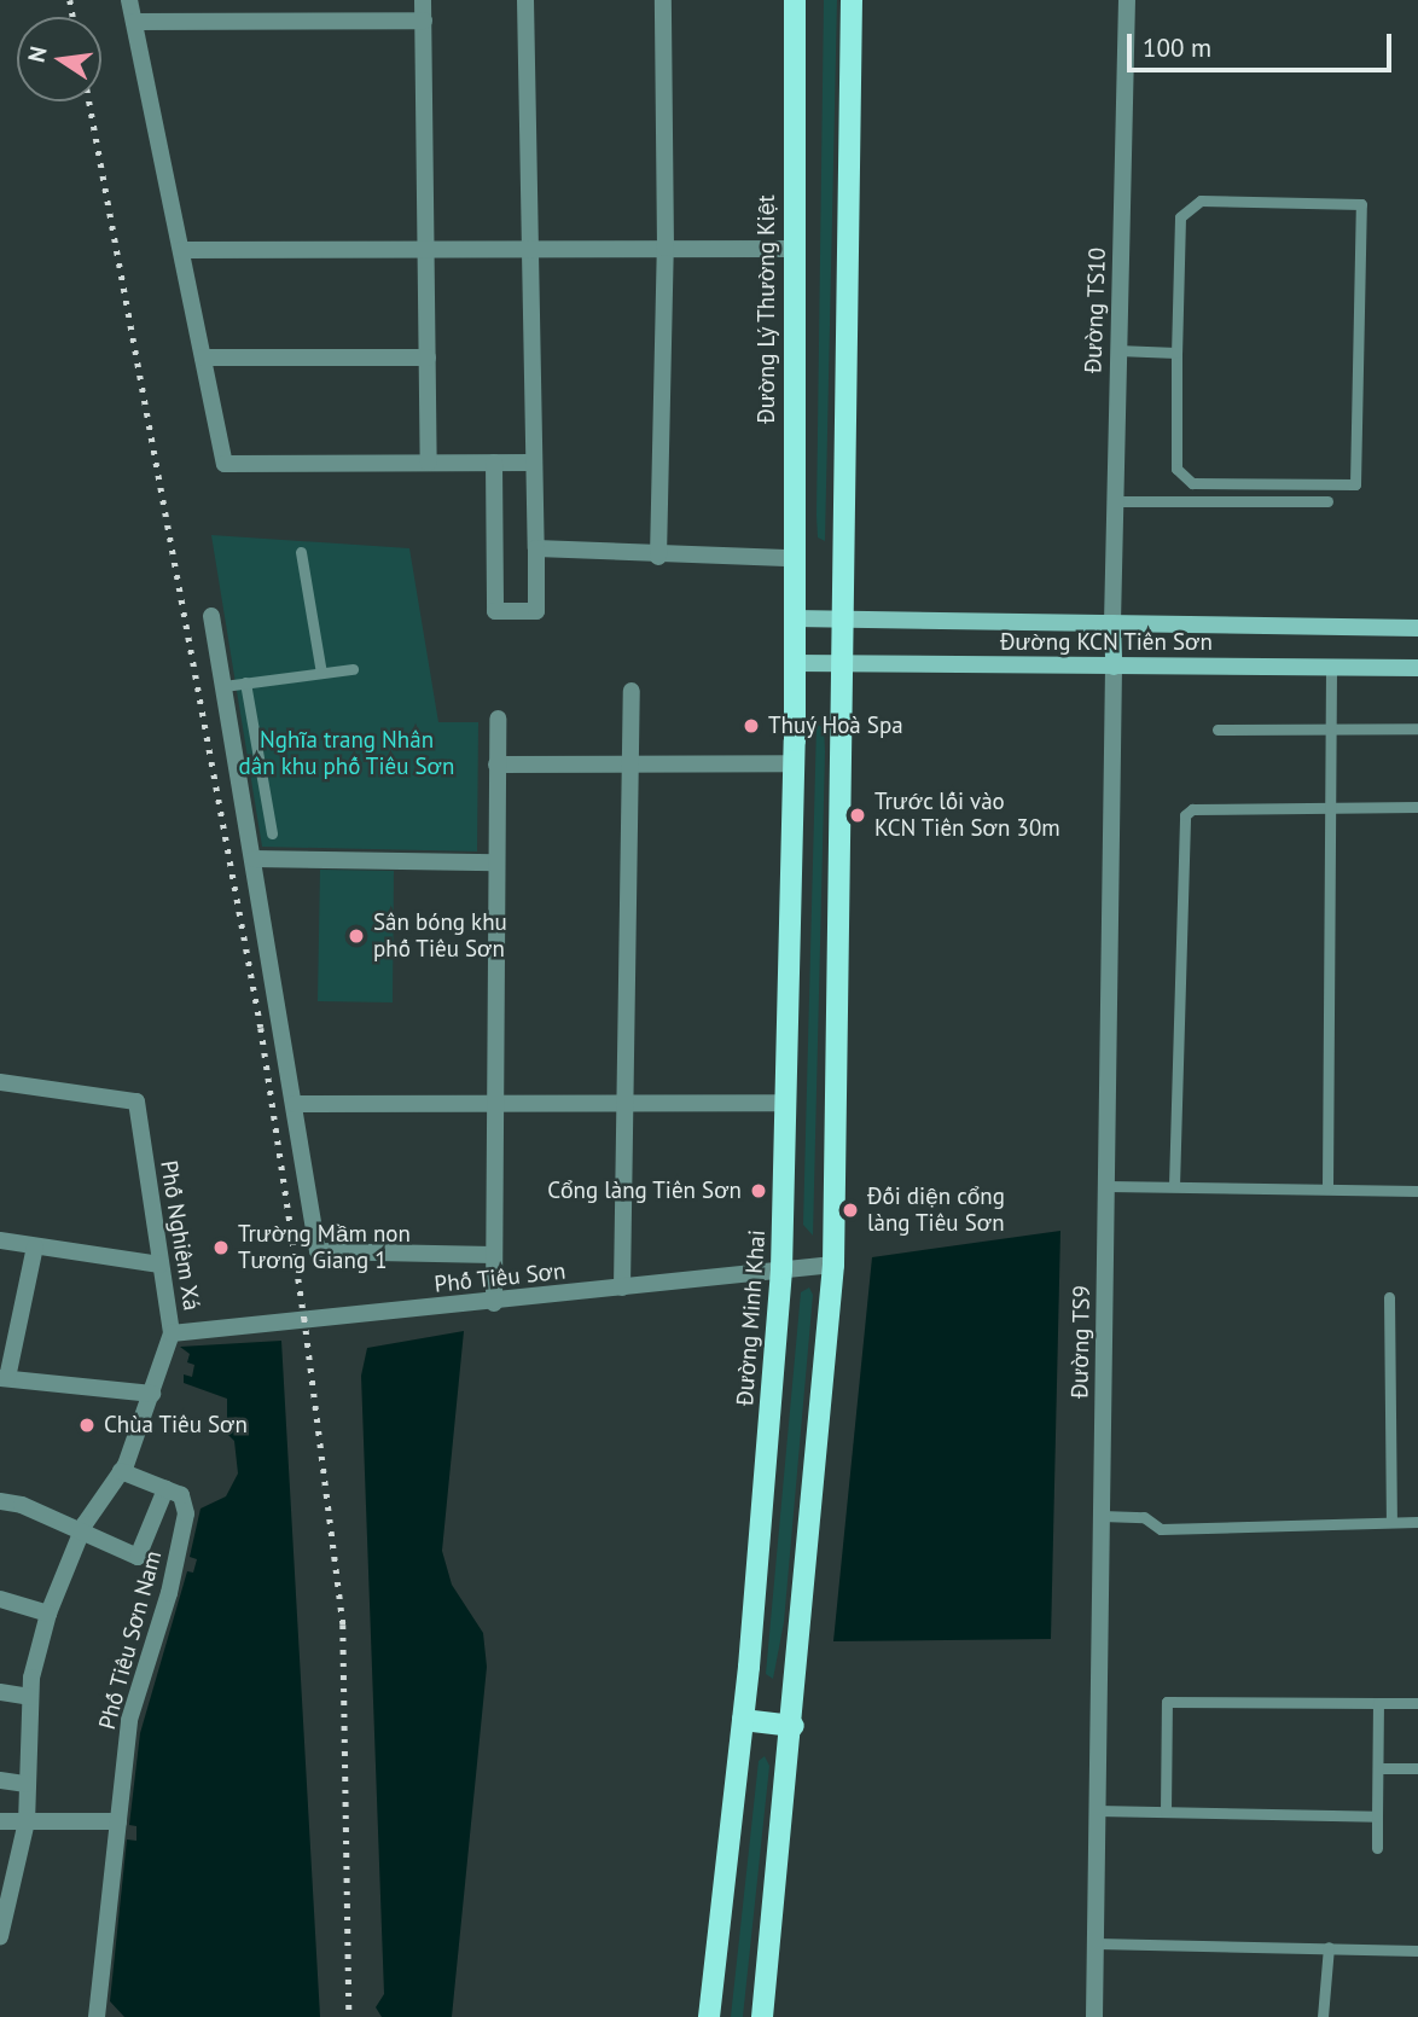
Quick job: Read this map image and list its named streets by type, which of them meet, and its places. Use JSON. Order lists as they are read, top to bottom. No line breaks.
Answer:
{"streets":{"main road":["Đường Lý Thường Kiệt","Đường KCN Tiên Sơn","Đường Minh Khai"],"street":["Đường TS10","Phố Nghiêm Xá","Phố Tiêu Sơn","Đường TS9","Phố Tiêu Sơn Nam"]},"crossings":[["Đường Lý Thường Kiệt","Đường KCN Tiên Sơn"],["Đường Lý Thường Kiệt","Đường Minh Khai"],["Đường TS10","Đường KCN Tiên Sơn"],["Đường KCN Tiên Sơn","Đường Minh Khai"],["Đường KCN Tiên Sơn","Đường TS9"],["Phố Nghiêm Xá","Phố Tiêu Sơn"],["Phố Tiêu Sơn","Đường Minh Khai"]],"parks":["Nghĩa trang Nhân dân khu phố Tiêu Sơn"],"places":["Thuý Hoà Spa","Trước lối vào KCN Tiên Sơn 30m","Sân bóng khu phố Tiêu Sơn","Cổng làng Tiên Sơn","Đối diện cổng làng Tiêu Sơn","Trường Mầm non Tương Giang 1","Chùa Tiêu Sơn"],"scale_bar":"100 m","north":"left"}
